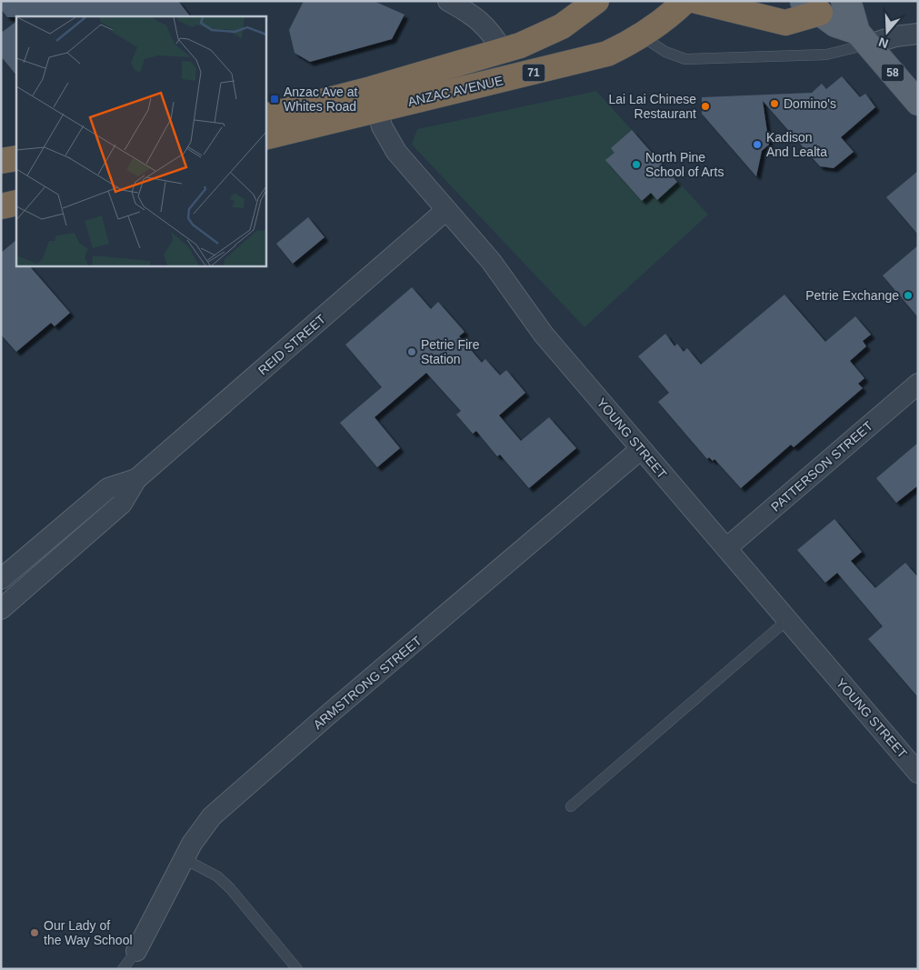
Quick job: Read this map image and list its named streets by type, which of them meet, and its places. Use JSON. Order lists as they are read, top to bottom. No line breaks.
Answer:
{"streets":{"highway":["71","ANZAC AVENUE"],"main road":["58"],"street":["REID STREET","YOUNG STREET","PATTERSON STREET","ARMSTRONG STREET"]},"crossings":[["ANZAC AVENUE","YOUNG STREET"],["REID STREET","YOUNG STREET"],["YOUNG STREET","PATTERSON STREET"],["YOUNG STREET","ARMSTRONG STREET"]],"places":{"transit":["Anzac Ave at Whites Road"],"other":["Domino's","Lai Lai Chinese Restaurant","Kadison And Lealta","North Pine School of Arts","Petrie Exchange","Petrie Fire Station","Our Lady of the Way School"]},"north":"bottom"}
